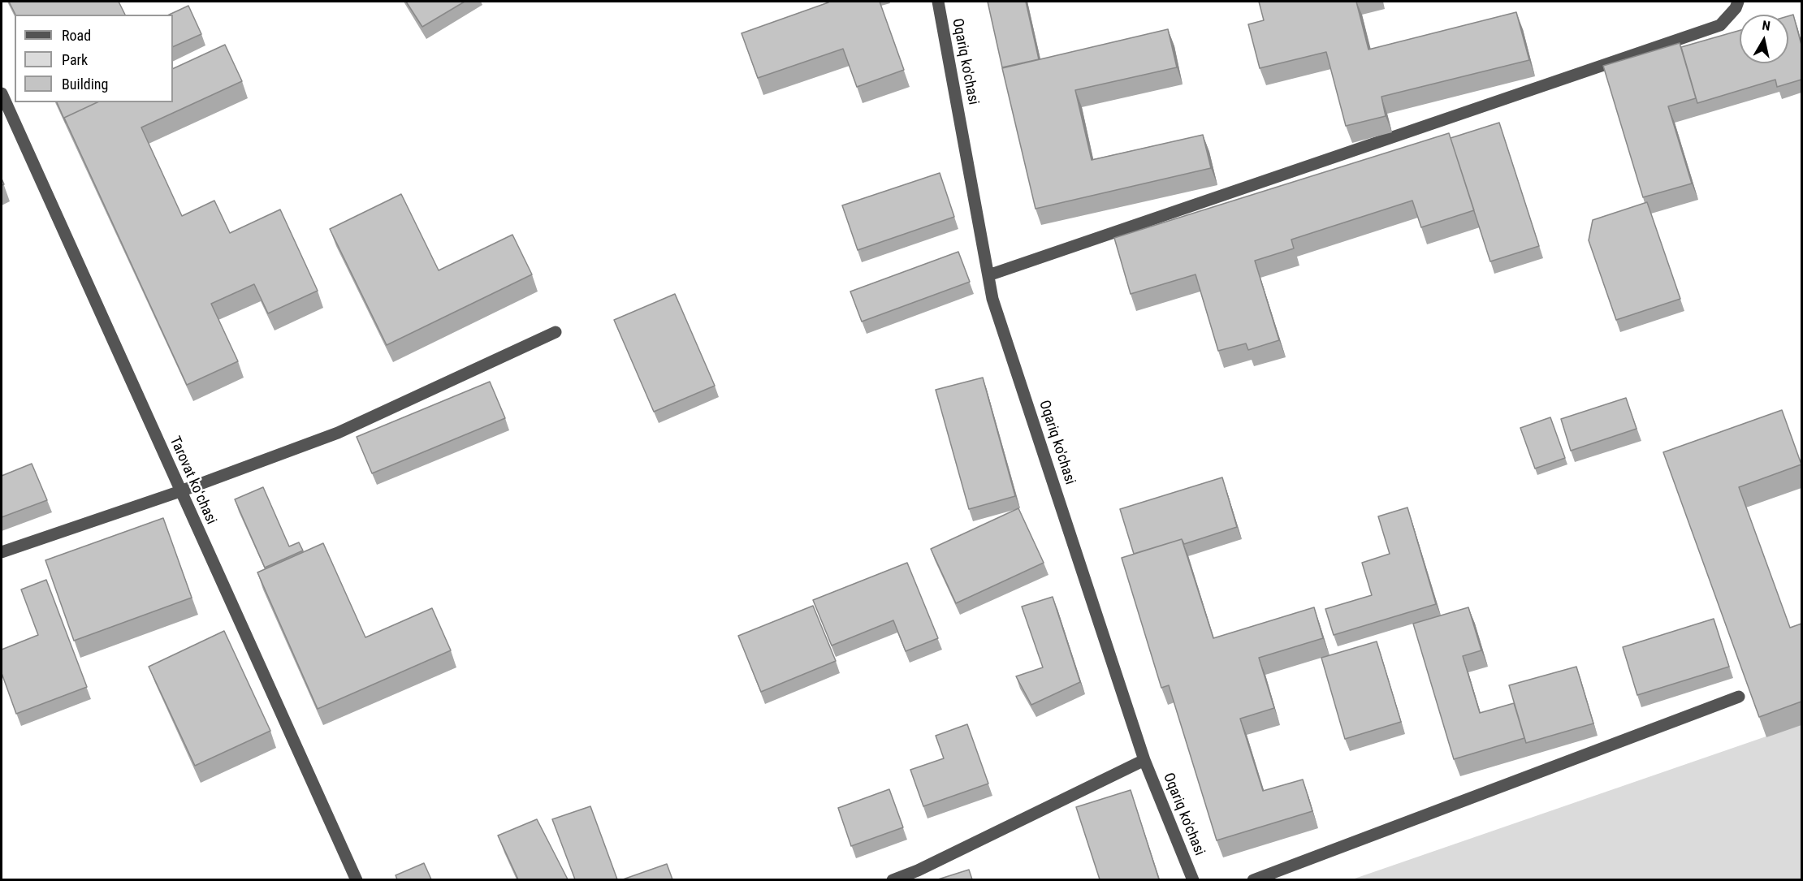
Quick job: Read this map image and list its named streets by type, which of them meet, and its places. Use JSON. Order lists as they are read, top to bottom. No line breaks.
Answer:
{"streets":{"street":["Oqariq ko'chasi","Tarovat koʻchasi"]},"legend":["Road","Park","Building"],"north":"top"}
